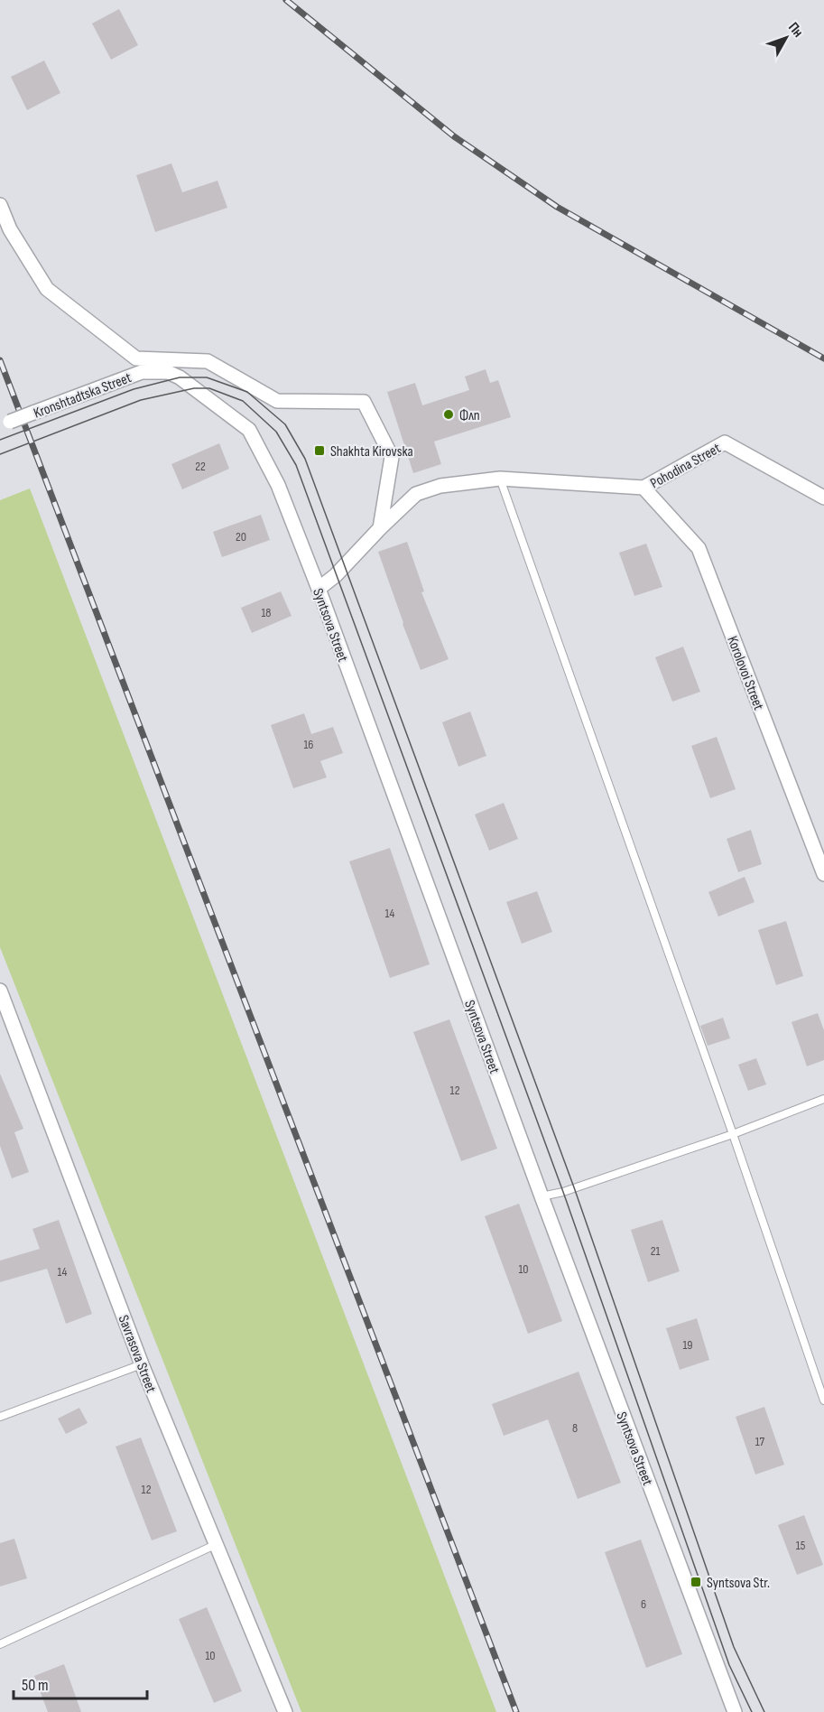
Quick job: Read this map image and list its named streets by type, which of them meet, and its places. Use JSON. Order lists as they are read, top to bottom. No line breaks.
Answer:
{"streets":{"street":["Kronshtadtska Street","Pohodina Street","Syntsova Street","Korolovoi Street","Savrasova Street"]},"crossings":[["Kronshtadtska Street","Syntsova Street"],["Pohodina Street","Syntsova Street"],["Pohodina Street","Korolovoi Street"]],"places":{"other":["Флп"],"transit":["Shakhta Kirovska","Syntsova Str."]},"house_numbers":["22","20","18","16","14","12","21","10","14","19","8","17","12","15","6","10"],"scale_bar":"50 m","north":"top right"}
